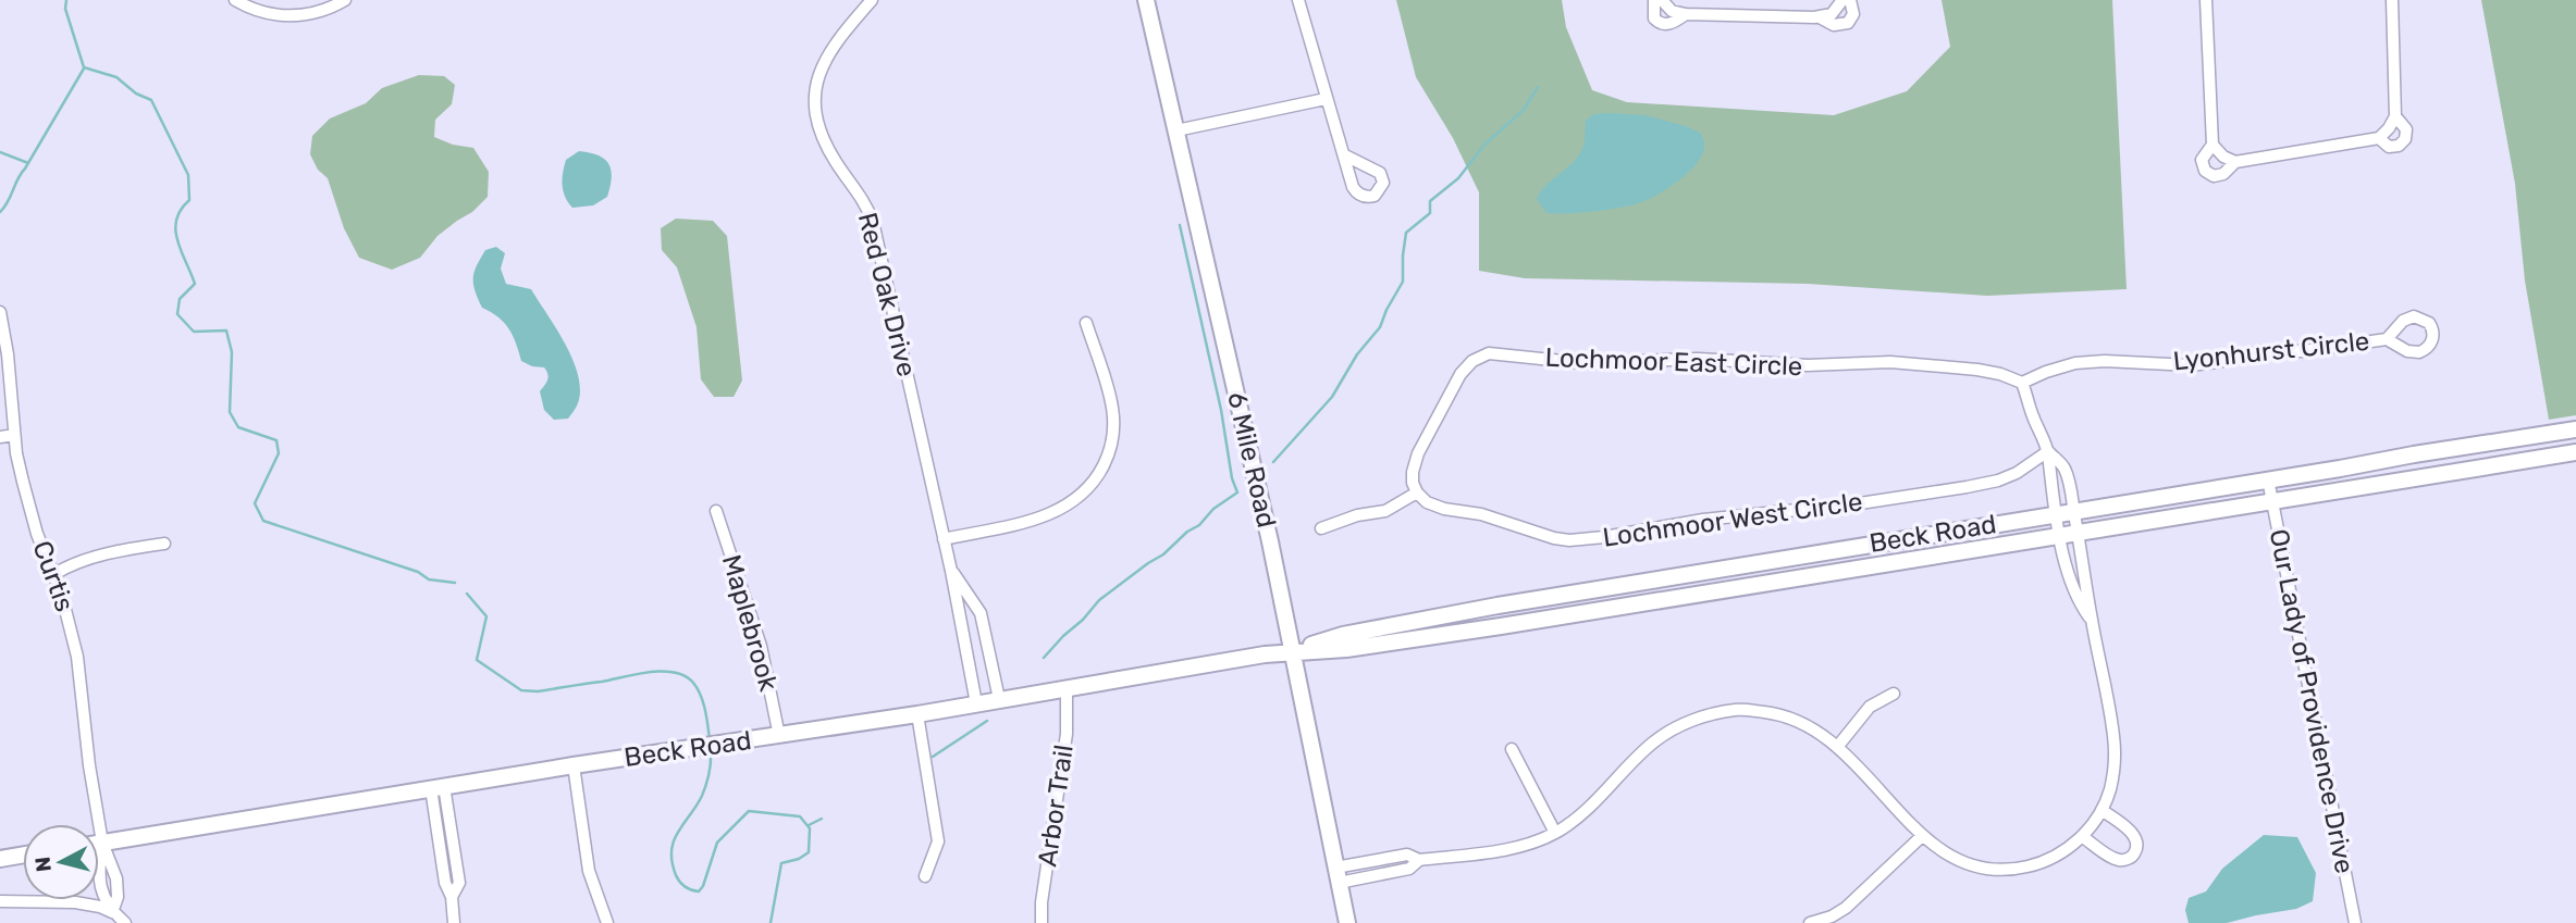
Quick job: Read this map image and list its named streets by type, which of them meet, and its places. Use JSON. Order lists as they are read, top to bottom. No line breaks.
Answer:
{"streets":{"main road":["6 Mile Road","Beck Road"],"street":["Red Oak Drive","Lyonhurst Circle","Lochmoor East Circle","Lochmoor West Circle","Curtis","Maplebrook","Our Lady of Providence Drive","Arbor Trail"]},"crossings":[["Red Oak Drive","Beck Road"],["Lyonhurst Circle","Lochmoor East Circle"],["Lochmoor East Circle","Lochmoor West Circle"],["6 Mile Road","Beck Road"],["Beck Road","Curtis"],["Beck Road","Maplebrook"],["Beck Road","Our Lady of Providence Drive"],["Beck Road","Arbor Trail"]],"north":"left"}
